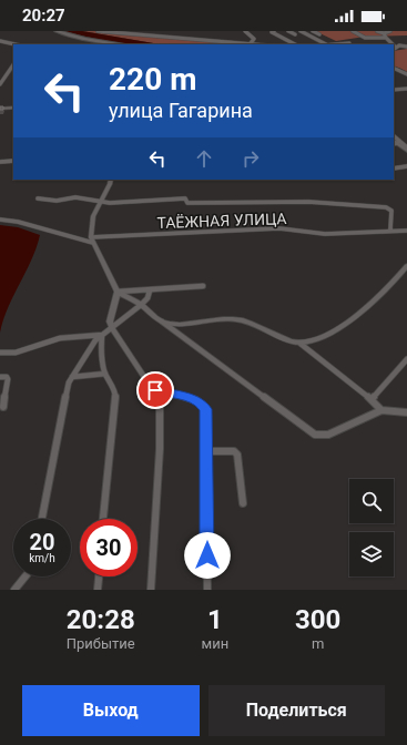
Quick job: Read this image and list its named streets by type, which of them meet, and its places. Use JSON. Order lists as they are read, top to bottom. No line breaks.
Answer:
{"streets":{"street":["ТАЁЖНАЯ УЛИЦА"]},"page":{"status":"20:27","turn":["220 m","улица Гагарина"],"speed":"20 km/h","limit":"30","eta":["20:28","Прибытие","1","мин","300","m"],"buttons":["Выход","Поделиться"]}}
